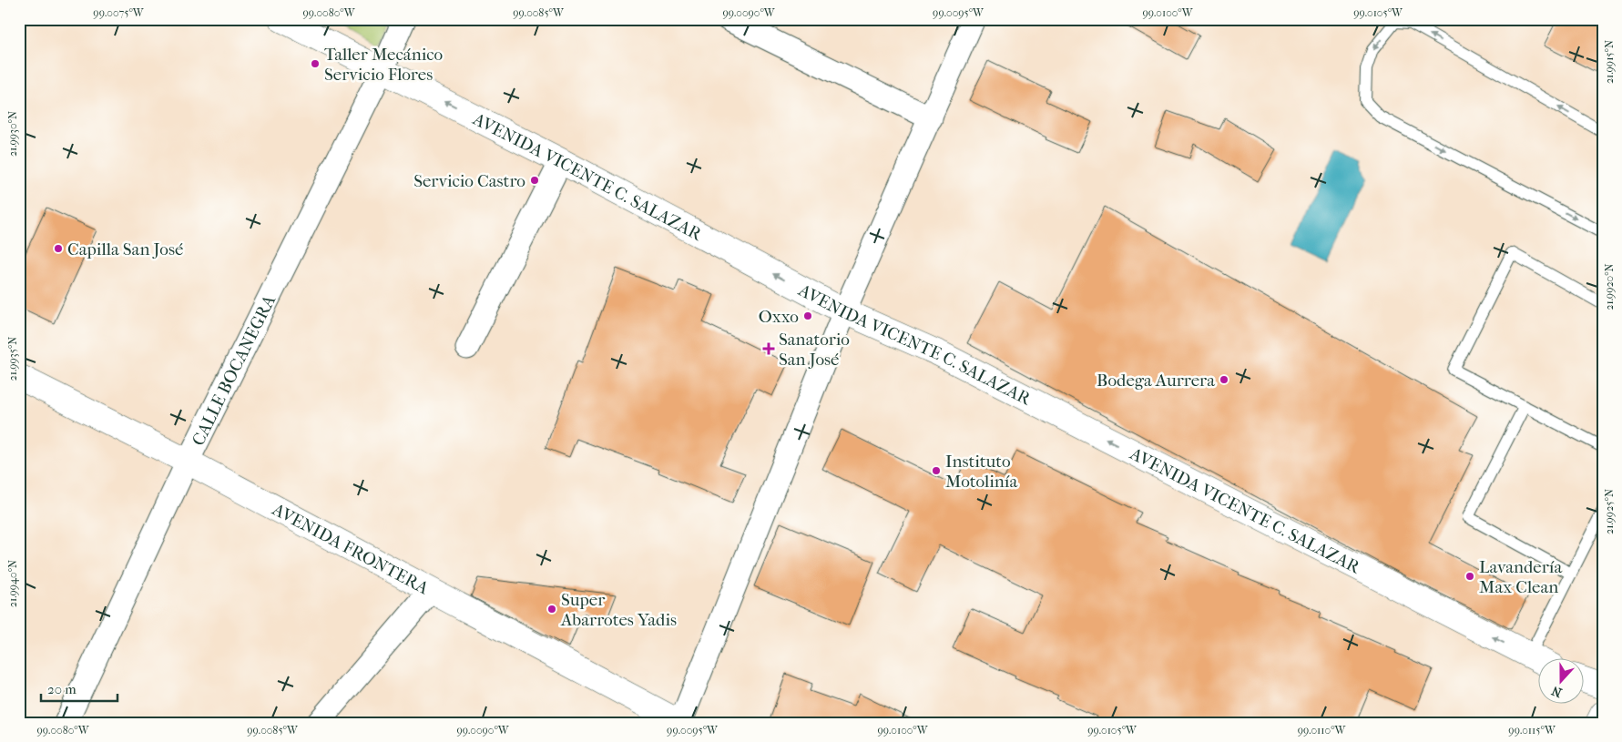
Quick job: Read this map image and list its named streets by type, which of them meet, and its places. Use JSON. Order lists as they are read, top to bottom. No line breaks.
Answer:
{"streets":{"street":["AVENIDA VICENTE C. SALAZAR","CALLE BOCANEGRA","AVENIDA FRONTERA"]},"crossings":[["AVENIDA VICENTE C. SALAZAR","CALLE BOCANEGRA"],["CALLE BOCANEGRA","AVENIDA FRONTERA"]],"one_way":["AVENIDA VICENTE C. SALAZAR"],"places":{"other":["Taller Mecánico Servicio Flores","Servicio Castro","Capilla San José","Oxxo","Bodega Aurrera","Instituto Motolinía","Lavandería Max Clean","Super Abarrotes Yadis"],"health":["Sanatorio San José"]},"scale_bar":"20 m","north":"bottom","coordinates":["99.0075°W","99.0080°W","99.0085°W","99.0090°W","99.0095°W","99.0100°W","99.0105°W","21.9915°N","21.9930°N","21.9920°N","21.9935°N","21.9925°N","21.9940°N","99.0110°W","99.0115°W"]}
